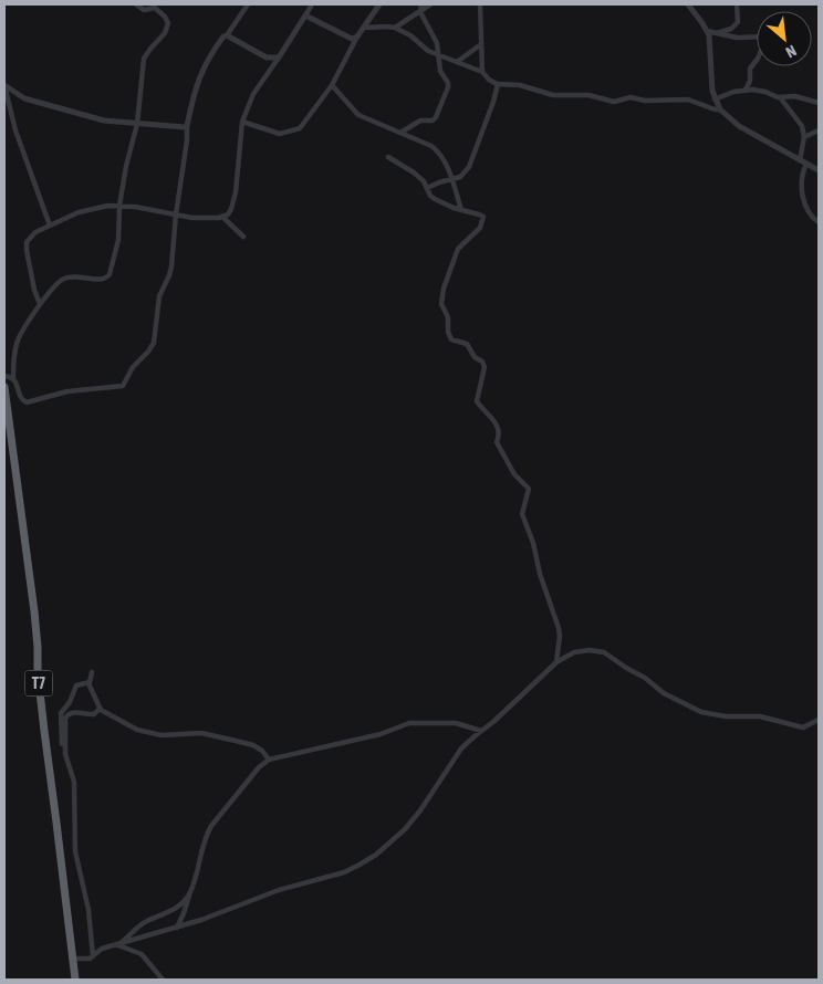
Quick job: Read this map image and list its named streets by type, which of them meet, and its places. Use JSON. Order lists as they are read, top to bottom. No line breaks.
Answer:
{"streets":{"highway":["T7"]},"north":"bottom right"}
